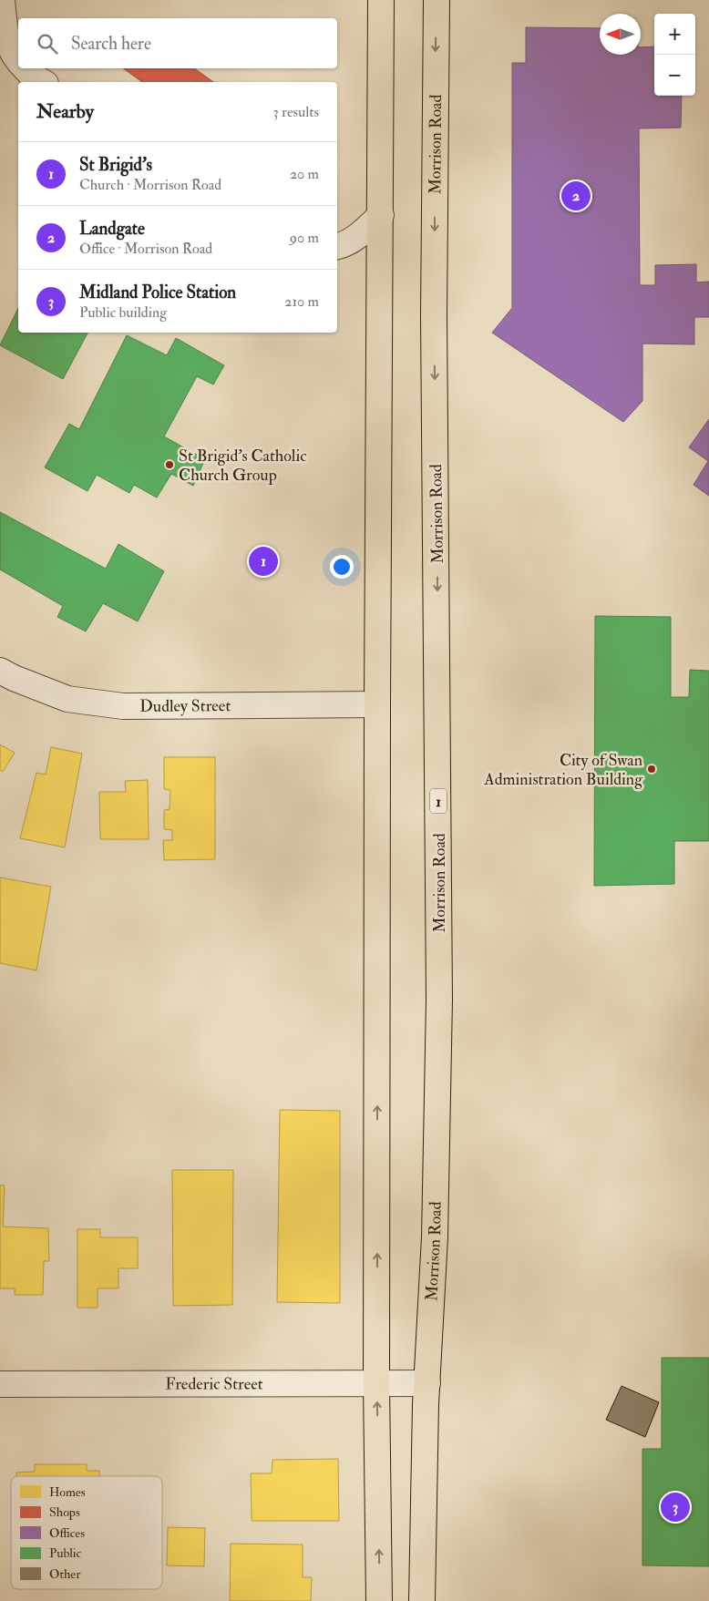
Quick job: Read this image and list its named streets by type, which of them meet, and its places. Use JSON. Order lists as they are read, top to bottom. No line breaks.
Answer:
{"streets":{"main road":["Morrison Road","1"],"street":["Dudley Street","Frederic Street"]},"crossings":[["Morrison Road","Frederic Street"]],"places":["St Brigid's Catholic Church Group","City of Swan Administration Building"],"legend":["Homes","Shops","Offices","Public","Other"],"north":"left","page":{"map_buttons":["+","−"],"search":"Search here","heading":["Nearby","3 results"],"list":[{"mark":"1","name":"St Brigid's","note":"Church · Morrison Road","value":"20 m"},{"mark":"2","name":"Landgate","note":"Office · Morrison Road","value":"90 m"},{"mark":"3","name":"Midland Police Station","note":"Public building","value":"210 m"}],"pins":["2","1","3"]}}
